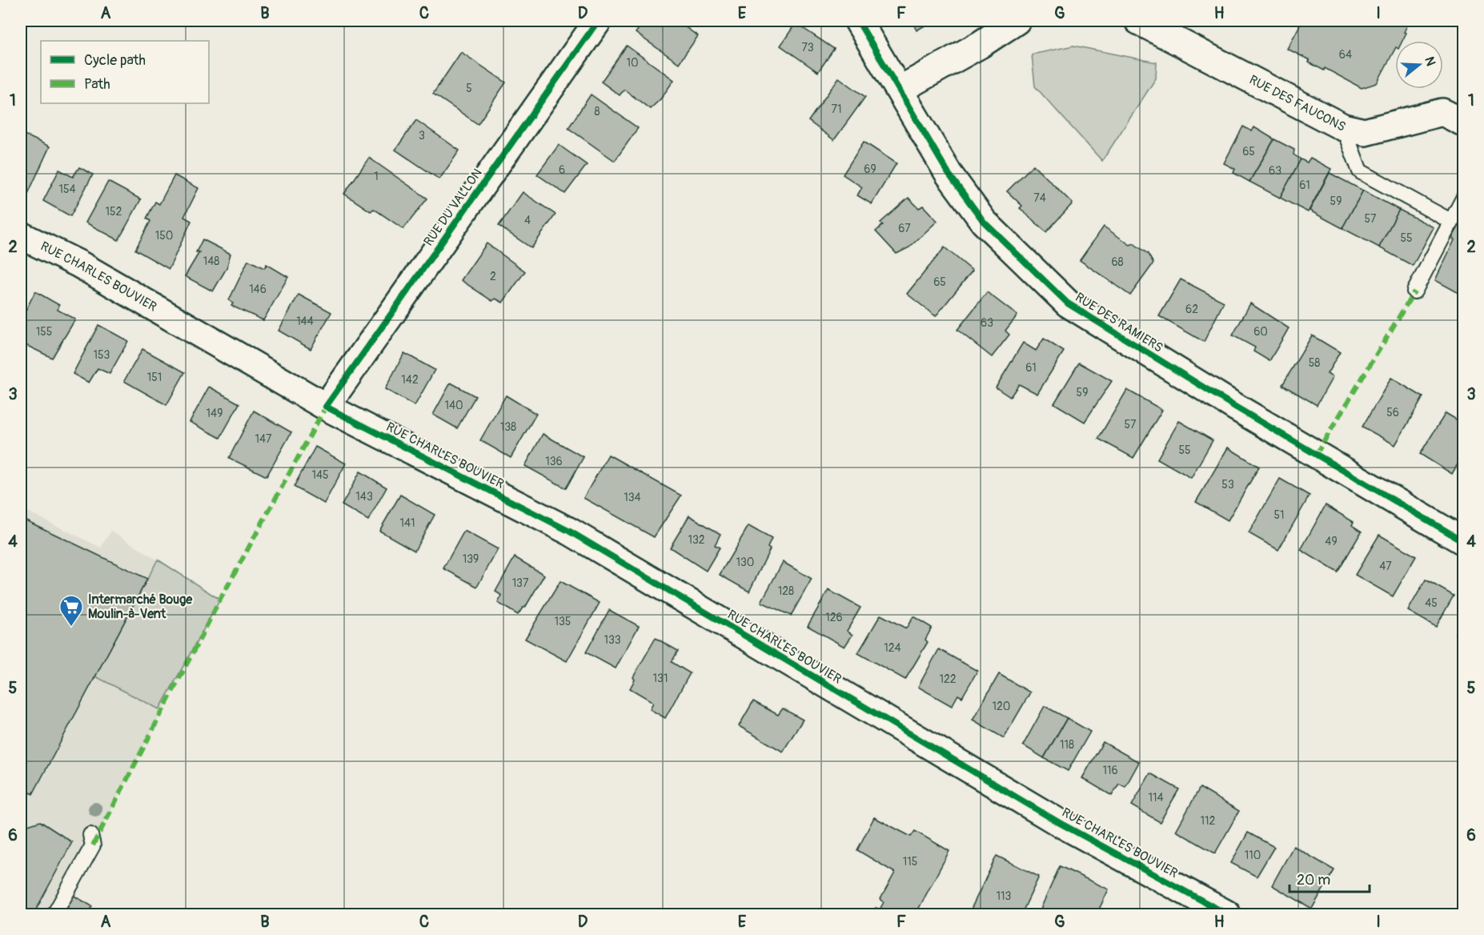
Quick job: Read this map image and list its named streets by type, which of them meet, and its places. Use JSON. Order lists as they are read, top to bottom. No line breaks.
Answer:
{"streets":{"street":["RUE DES FAUCONS","RUE DU VALLON","RUE CHARLES BOUVIER","RUE DES RAMIERS"]},"crossings":[["RUE DU VALLON","RUE CHARLES BOUVIER"]],"places":{"supermarket":["Intermarché Bouge Moulin-à-Vent"]},"house_numbers":["73","64","10","5","71","8","3","65","69","6","63","1","61","154","74","59","152","57","4","67","150","55","148","68","2","65","146","62","144","63","155","60","153","58","61","151","142","59","140","56","149","57","138","147","55","136","145","53","143","134","51","141","132","49","139","130","47","137","128","45","126","135","133","124","131","122","120","118","116","114","112","110","115","113"],"legend":["Cycle path","Path"],"scale_bar":"20 m","north":"right","grid":{"columns":["A","B","C","D","E","F","G","H","I"],"rows":["1","2","3","4","5","6"]}}
